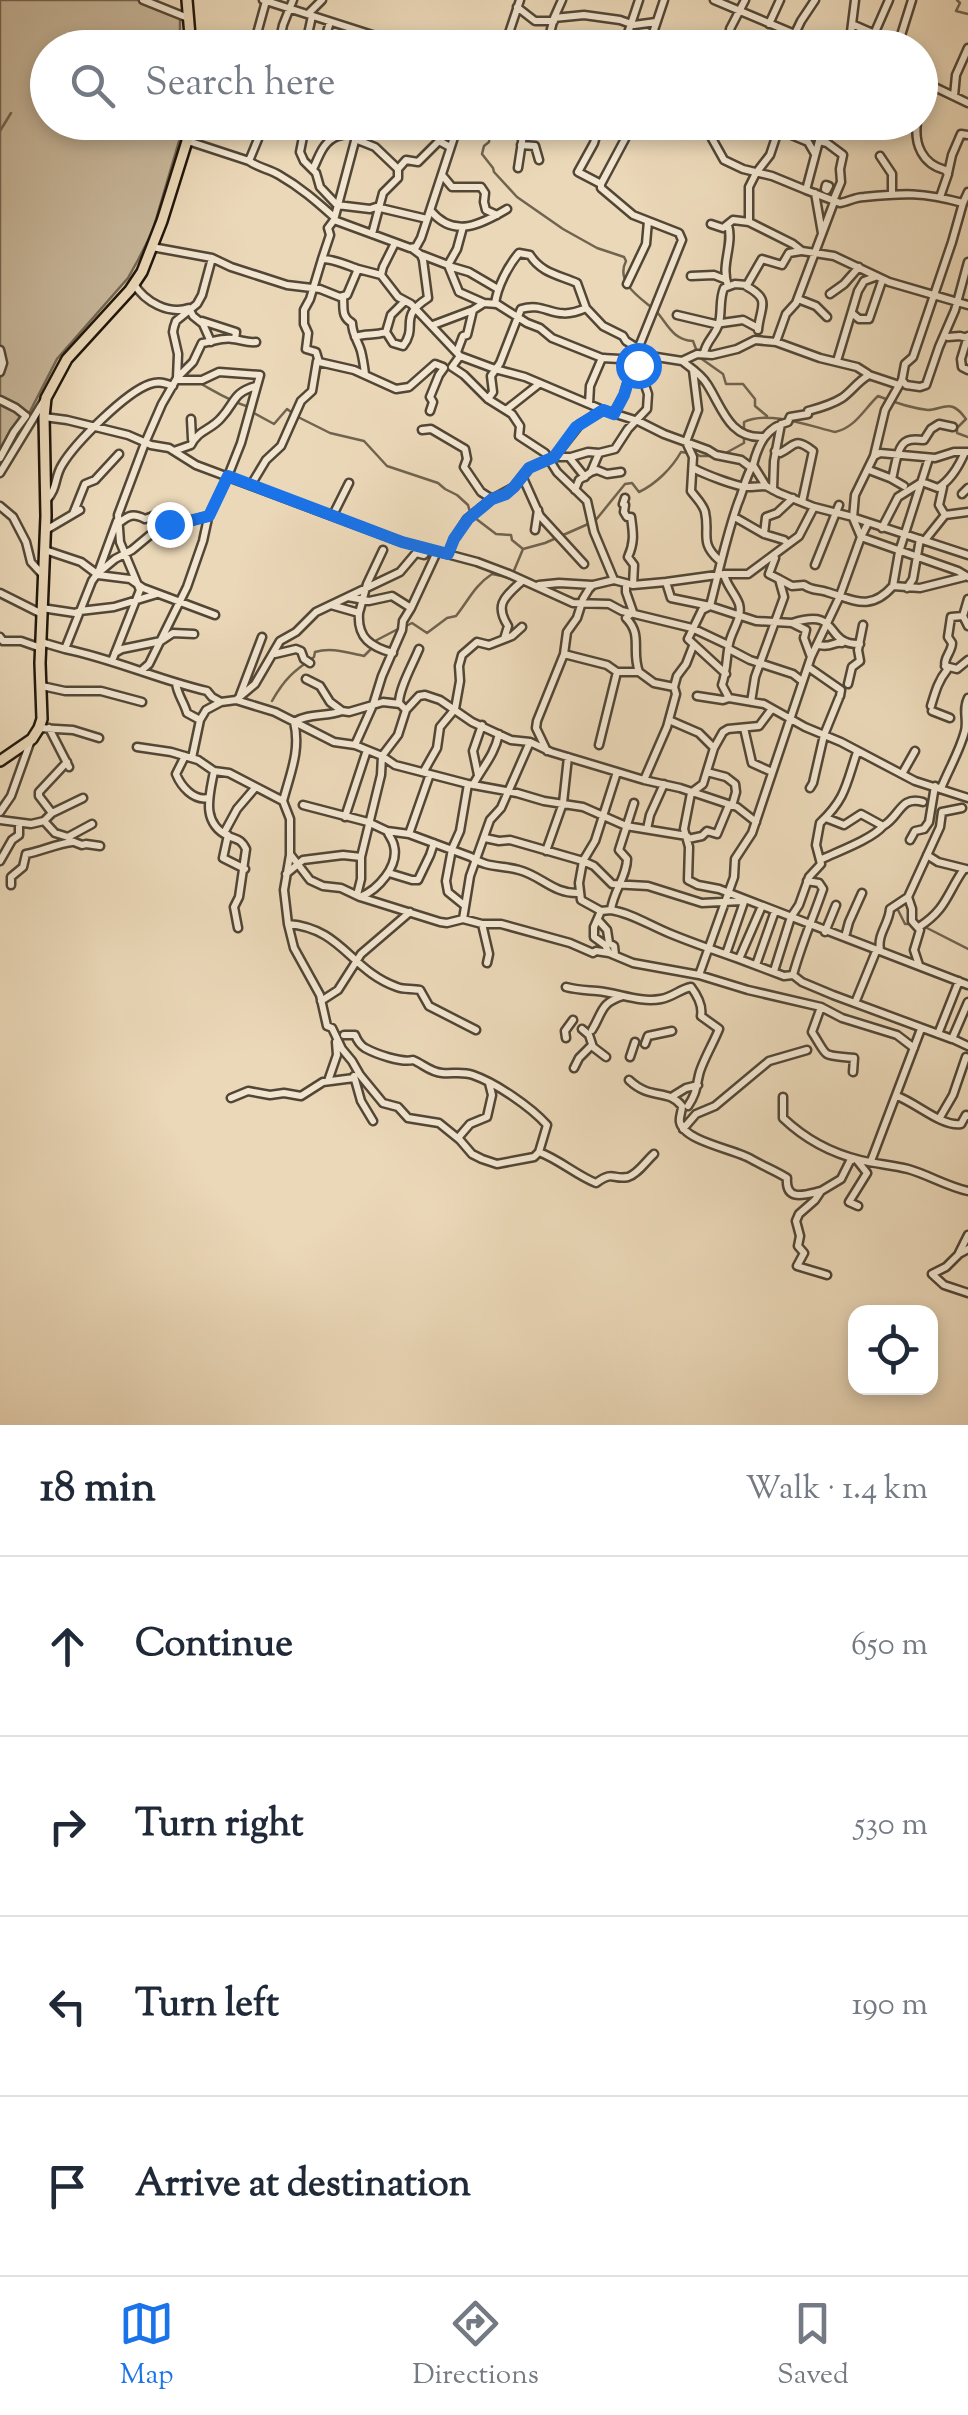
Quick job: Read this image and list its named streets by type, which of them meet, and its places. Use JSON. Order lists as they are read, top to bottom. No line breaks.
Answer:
{"page":{"search":"Search here","heading":["18 min","Walk · 1.4 km"],"list":[["Continue","650 m"],["Turn right","530 m"],["Turn left","190 m"],"Arrive at destination"],"nav":["Map","Directions","Saved"]}}
